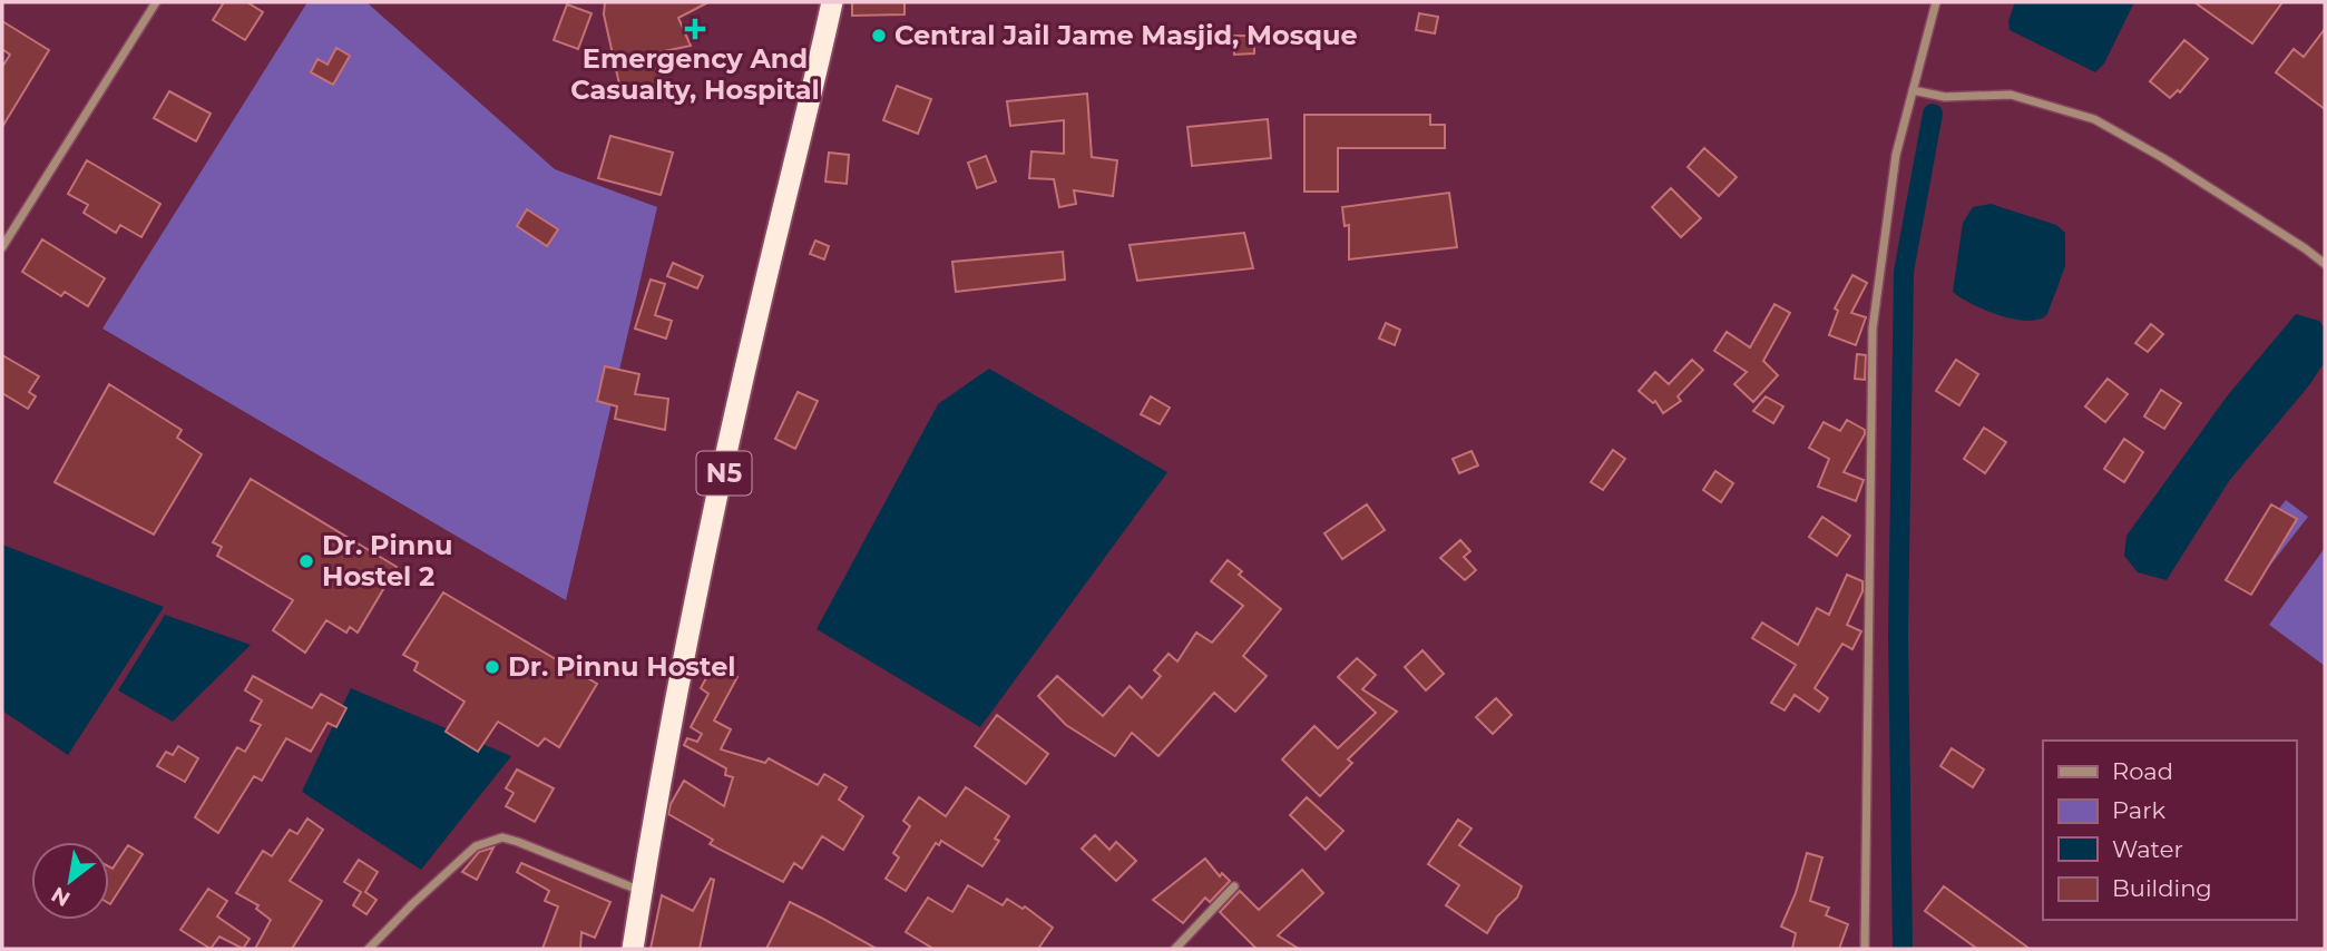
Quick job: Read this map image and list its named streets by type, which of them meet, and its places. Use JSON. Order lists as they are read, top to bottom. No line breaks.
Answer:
{"streets":{"highway":["N5"]},"places":{"health":["Emergency And Casualty, Hospital"],"other":["Central Jail Jame Masjid, Mosque","Dr. Pinnu Hostel 2","Dr. Pinnu Hostel"]},"legend":["Road","Park","Water","Building"],"north":"bottom left"}
